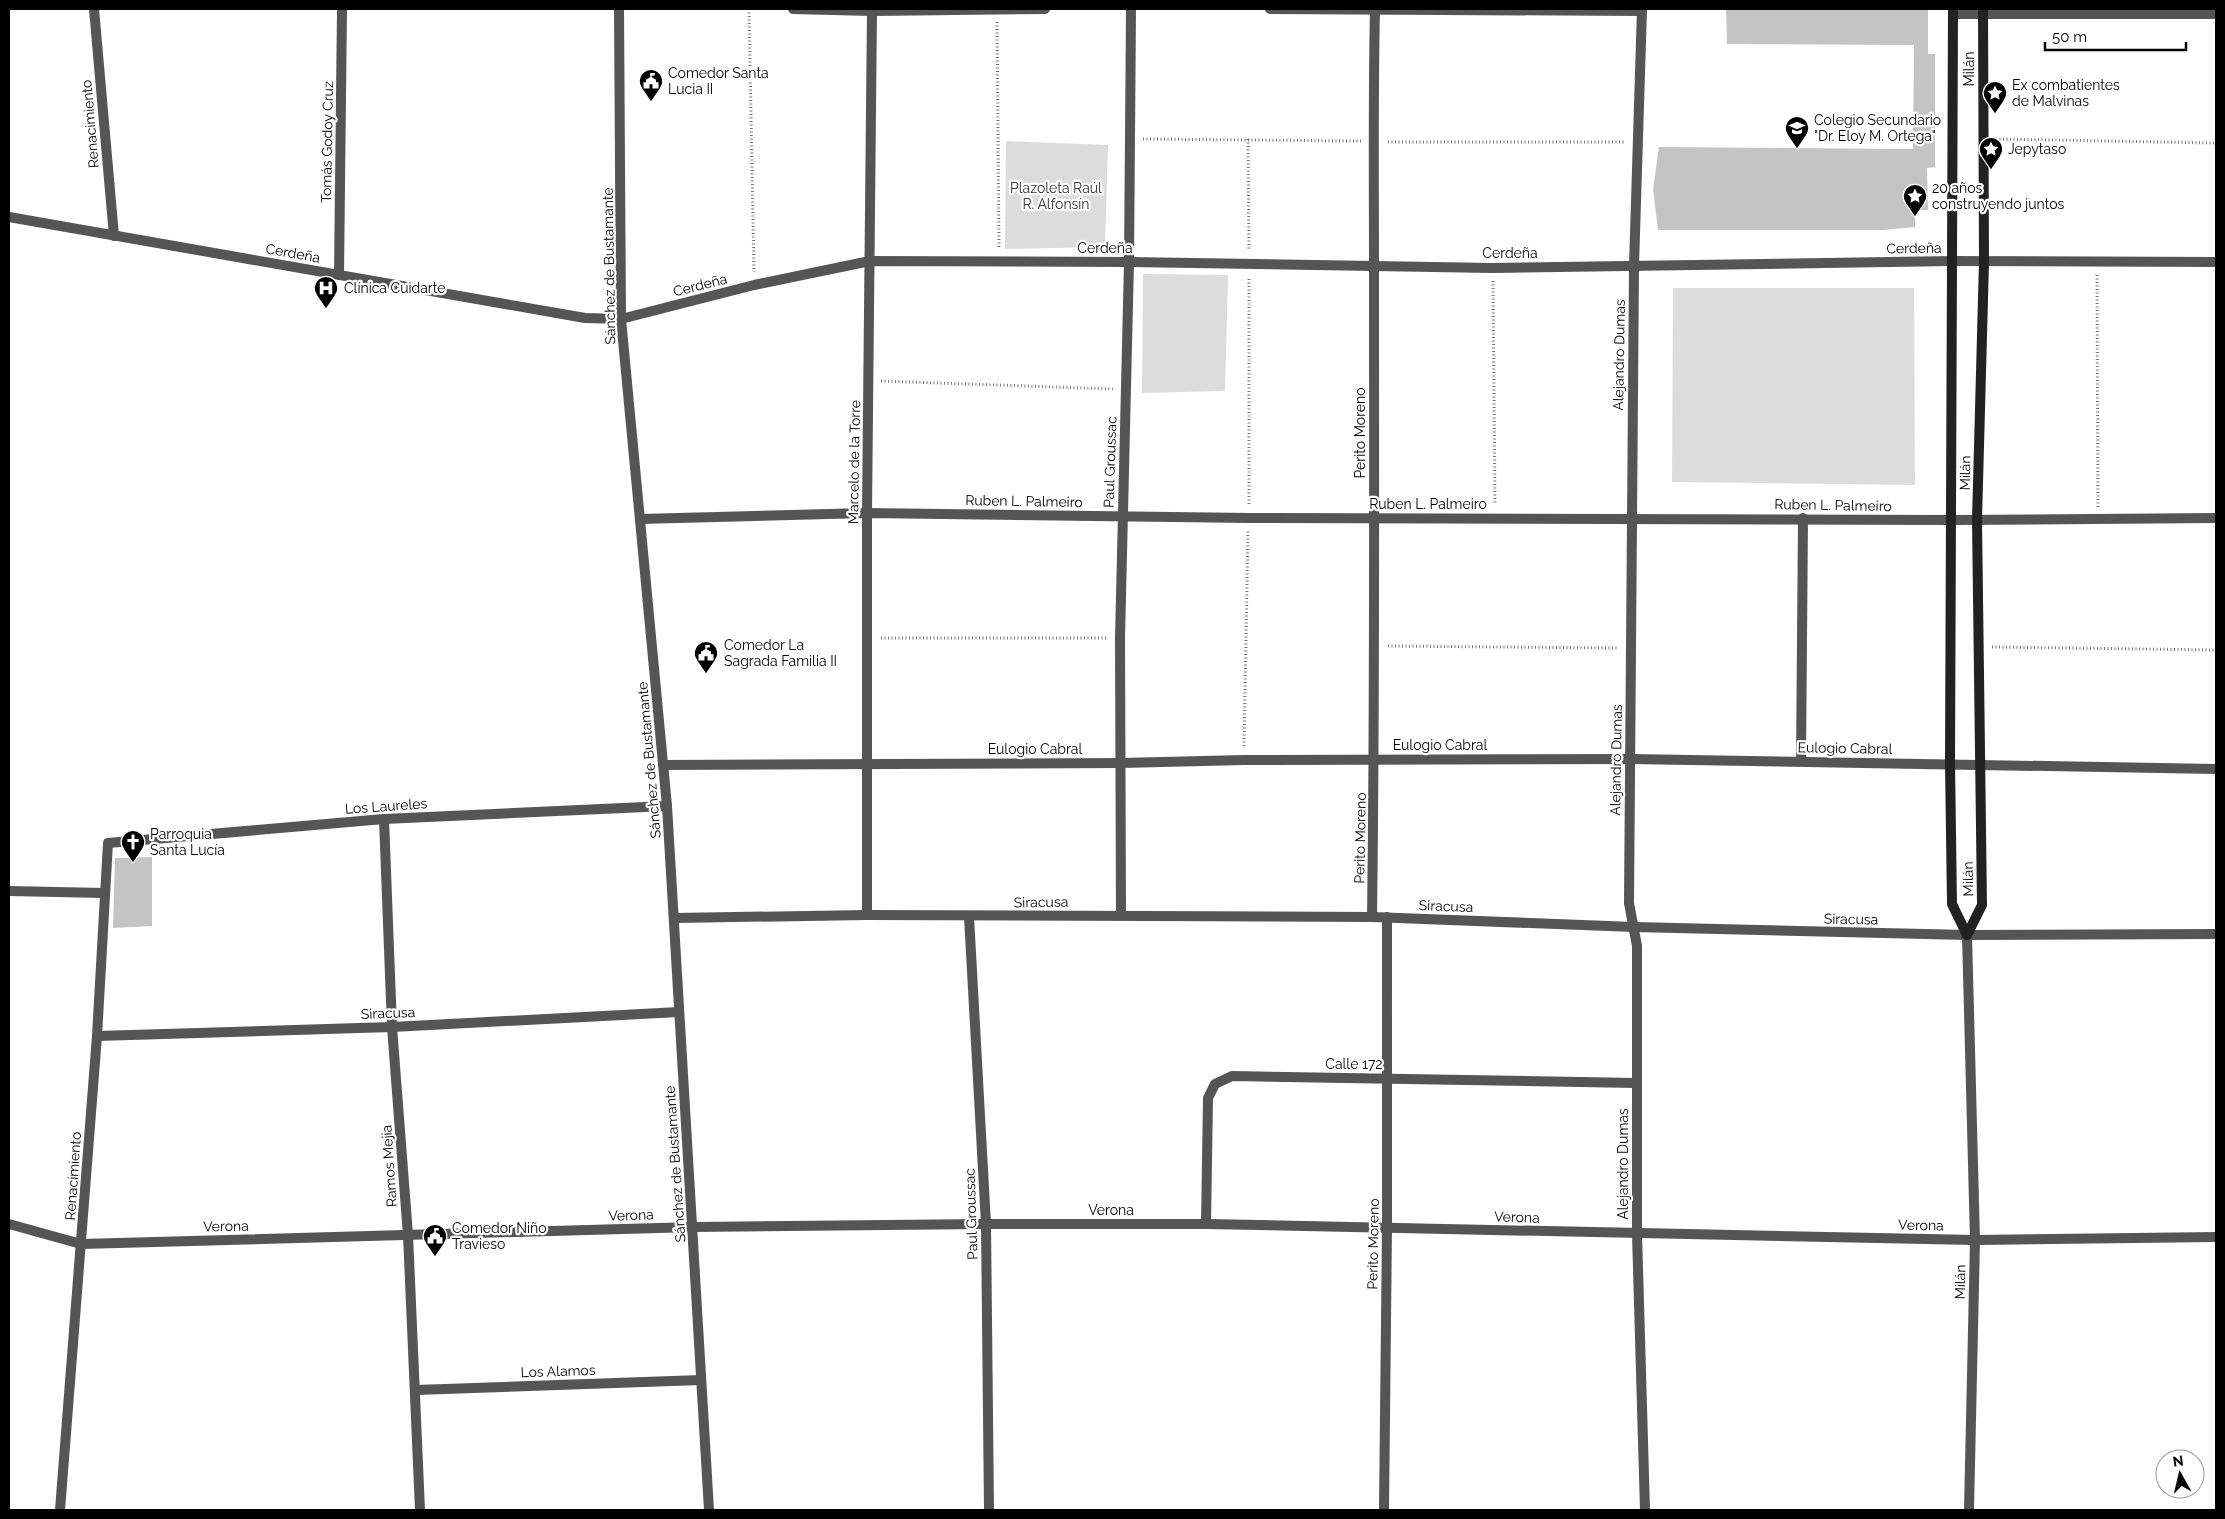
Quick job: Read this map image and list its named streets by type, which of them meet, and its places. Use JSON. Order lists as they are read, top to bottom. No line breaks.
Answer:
{"streets":{"main road":["Milán"],"street":["Renacimiento","Tomás Godoy Cruz","Cerdeña","Sánchez de Bustamante","Alejandro Dumas","Perito Moreno","Marcelo de la Torre","Paul Groussac","Ruben L. Palmeiro","Eulogio Cabral","Los Laureles","Siracusa","Calle 172","Ramos Mejía","Verona","Los Alamos"]},"crossings":[["Milán","Cerdeña"],["Milán","Ruben L. Palmeiro"],["Milán","Eulogio Cabral"],["Milán","Siracusa"],["Milán","Verona"],["Renacimiento","Cerdeña"],["Renacimiento","Los Laureles"],["Renacimiento","Siracusa"],["Renacimiento","Verona"],["Tomás Godoy Cruz","Cerdeña"],["Cerdeña","Sánchez de Bustamante"],["Cerdeña","Alejandro Dumas"],["Cerdeña","Perito Moreno"],["Cerdeña","Marcelo de la Torre"],["Cerdeña","Paul Groussac"],["Sánchez de Bustamante","Ruben L. Palmeiro"],["Sánchez de Bustamante","Eulogio Cabral"],["Sánchez de Bustamante","Los Laureles"],["Sánchez de Bustamante","Siracusa"],["Sánchez de Bustamante","Verona"],["Sánchez de Bustamante","Los Alamos"],["Alejandro Dumas","Ruben L. Palmeiro"],["Alejandro Dumas","Eulogio Cabral"],["Alejandro Dumas","Siracusa"],["Alejandro Dumas","Calle 172"],["Alejandro Dumas","Verona"],["Perito Moreno","Ruben L. Palmeiro"],["Perito Moreno","Eulogio Cabral"],["Perito Moreno","Siracusa"],["Perito Moreno","Calle 172"],["Perito Moreno","Verona"],["Marcelo de la Torre","Ruben L. Palmeiro"],["Marcelo de la Torre","Eulogio Cabral"],["Marcelo de la Torre","Siracusa"],["Paul Groussac","Ruben L. Palmeiro"],["Paul Groussac","Eulogio Cabral"],["Paul Groussac","Siracusa"],["Paul Groussac","Verona"],["Los Laureles","Ramos Mejía"],["Siracusa","Ramos Mejía"],["Calle 172","Verona"],["Ramos Mejía","Verona"],["Ramos Mejía","Los Alamos"]],"parks":["Plazoleta Raúl R. Alfonsín"],"places":{"public building":["Comedor Santa Lucia II","Comedor La Sagrada Familia II","Comedor Niño Travieso"],"place":["Ex combatientes de Malvinas","Jepytaso","20 años construyendo juntos"],"school or university":["Colegio Secundario \"Dr. Eloy M. Ortega\""],"hospital":["Clínica Cuidarte"],"church":["Parroquia Santa Lucía"]},"scale_bar":"50 m","north":"top"}
